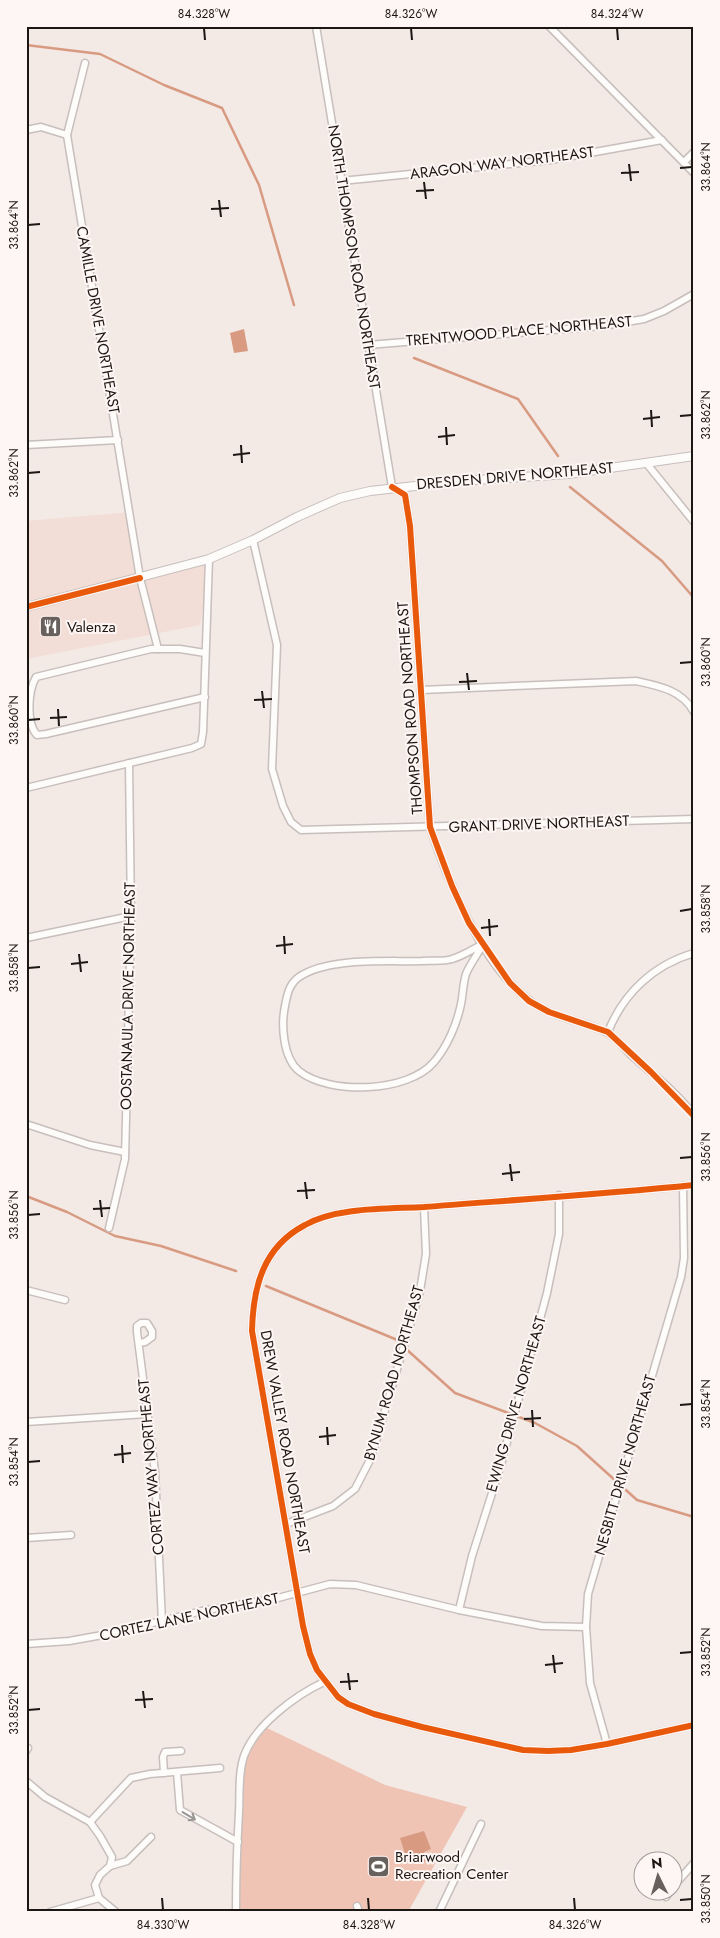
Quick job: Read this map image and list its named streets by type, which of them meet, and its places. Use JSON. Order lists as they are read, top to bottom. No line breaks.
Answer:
{"streets":{"street":["ARAGON WAY NORTHEAST","NORTH THOMPSON ROAD NORTHEAST","CAMILLE DRIVE NORTHEAST","TRENTWOOD PLACE NORTHEAST","DRESDEN DRIVE NORTHEAST","THOMPSON ROAD NORTHEAST","GRANT DRIVE NORTHEAST","OOSTANAULA DRIVE NORTHEAST","BYNUM ROAD NORTHEAST","EWING DRIVE NORTHEAST","DREW VALLEY ROAD NORTHEAST","NESBITT DRIVE NORTHEAST","CORTEZ WAY NORTHEAST","CORTEZ LANE NORTHEAST"]},"crossings":[["ARAGON WAY NORTHEAST","NORTH THOMPSON ROAD NORTHEAST"],["NORTH THOMPSON ROAD NORTHEAST","TRENTWOOD PLACE NORTHEAST"],["NORTH THOMPSON ROAD NORTHEAST","DRESDEN DRIVE NORTHEAST"],["NORTH THOMPSON ROAD NORTHEAST","THOMPSON ROAD NORTHEAST"],["CAMILLE DRIVE NORTHEAST","DRESDEN DRIVE NORTHEAST"],["DRESDEN DRIVE NORTHEAST","THOMPSON ROAD NORTHEAST"],["DRESDEN DRIVE NORTHEAST","GRANT DRIVE NORTHEAST"],["THOMPSON ROAD NORTHEAST","GRANT DRIVE NORTHEAST"],["BYNUM ROAD NORTHEAST","DREW VALLEY ROAD NORTHEAST"],["EWING DRIVE NORTHEAST","DREW VALLEY ROAD NORTHEAST"],["EWING DRIVE NORTHEAST","CORTEZ LANE NORTHEAST"],["DREW VALLEY ROAD NORTHEAST","NESBITT DRIVE NORTHEAST"],["DREW VALLEY ROAD NORTHEAST","CORTEZ LANE NORTHEAST"],["NESBITT DRIVE NORTHEAST","CORTEZ LANE NORTHEAST"],["CORTEZ WAY NORTHEAST","CORTEZ LANE NORTHEAST"]],"places":{"restaurant":["Valenza"],"sports":["Briarwood Recreation Center"]},"north":"top","coordinates":["84.328°W","84.326°W","84.324°W","33.864°N","33.862°N","33.860°N","33.858°N","33.856°N","33.854°N","33.852°N","33.850°N","84.330°W"]}
